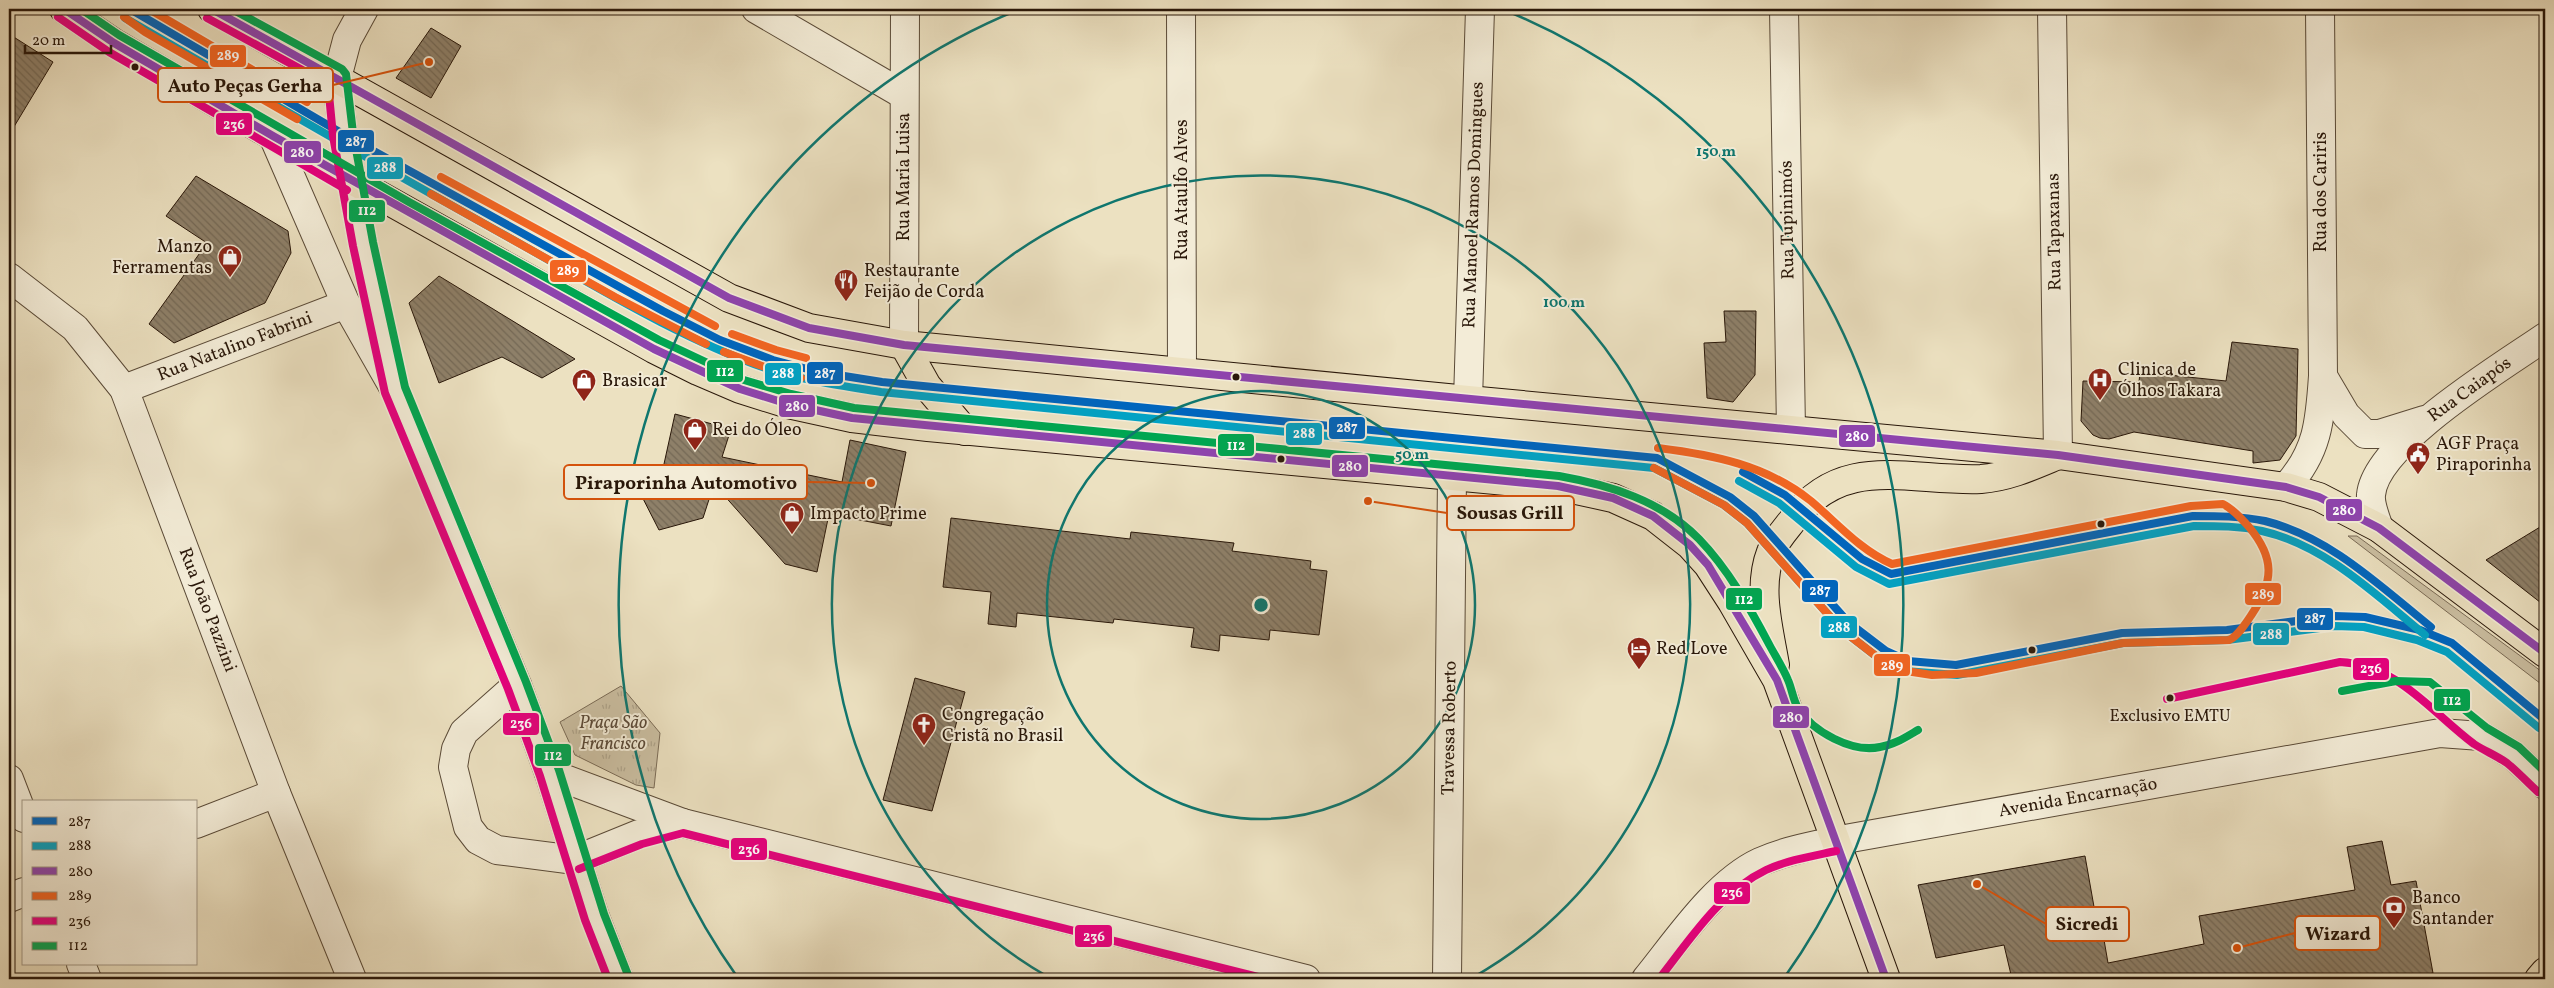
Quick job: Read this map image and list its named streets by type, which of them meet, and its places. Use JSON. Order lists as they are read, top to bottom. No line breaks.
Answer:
{"streets":{"street":["Rua Maria Luisa","Rua Ataulfo Alves","Rua dos Cariris","Rua Manoel Ramos Domingues","Rua Tupinimós","Rua Tapaxanas","Rua Natalino Fabrini","Rua Caiapós","Rua João Pazzini","Travessa Roberto","Avenida Encarnação"]},"crossings":[["Rua Natalino Fabrini","Rua João Pazzini"]],"parks":["Praça São Francisco"],"places":{"other":["Auto Peças Gerha","Piraporinha Automotivo","Sousas Grill","Exclusivo EMTU","Sicredi","Wizard"],"shop":["Manzo Ferramentas","Brasicar","Rei do Óleo","Impacto Prime"],"restaurant":["Restaurante Feijão de Corda"],"hospital":["Clinica de Ólhos Takara"],"public building":["AGF Praça Piraporinha"],"hotel":["Red Love"],"church":["Congregação Cristã no Brasil"],"bank":["Banco Santander"]},"lines":["transit line 287","transit line 280","transit line 289","transit line 112","transit line 236","transit line 288"],"legend":["287","288","280","289","236","112"],"scale_bar":"20 m","rings":["150 m","100 m","50 m"]}
